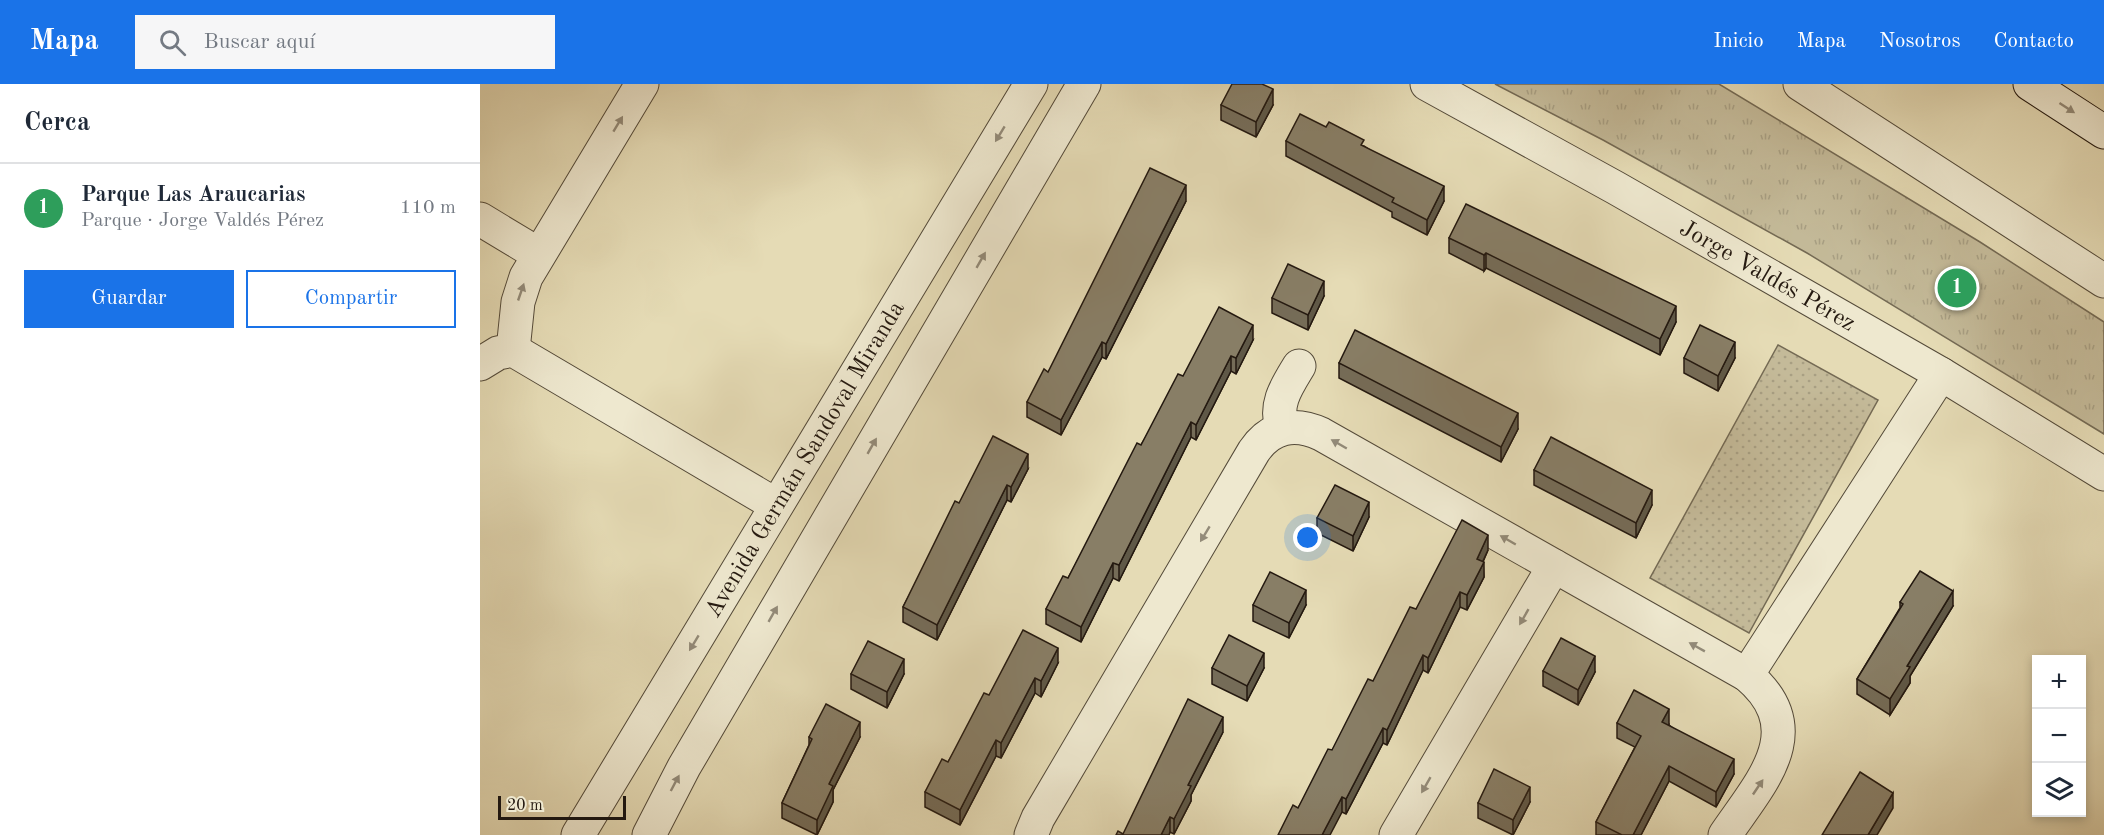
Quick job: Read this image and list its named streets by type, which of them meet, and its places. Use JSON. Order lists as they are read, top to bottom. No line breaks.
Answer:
{"streets":{"street":["Jorge Valdés Pérez","Avenida Germán Sandoval Miranda"]},"scale_bar":"20 m","page":{"header":"Mapa","search":"Buscar aquí","nav":["Inicio","Mapa","Nosotros","Contacto"],"heading":"Cerca","list":[{"mark":"1","name":"Parque Las Araucarias","note":"Parque · Jorge Valdés Pérez","value":"110 m"}],"buttons":["Guardar","Compartir"],"pins":"1","map_buttons":["+","−"],"scale":"20 m"}}
